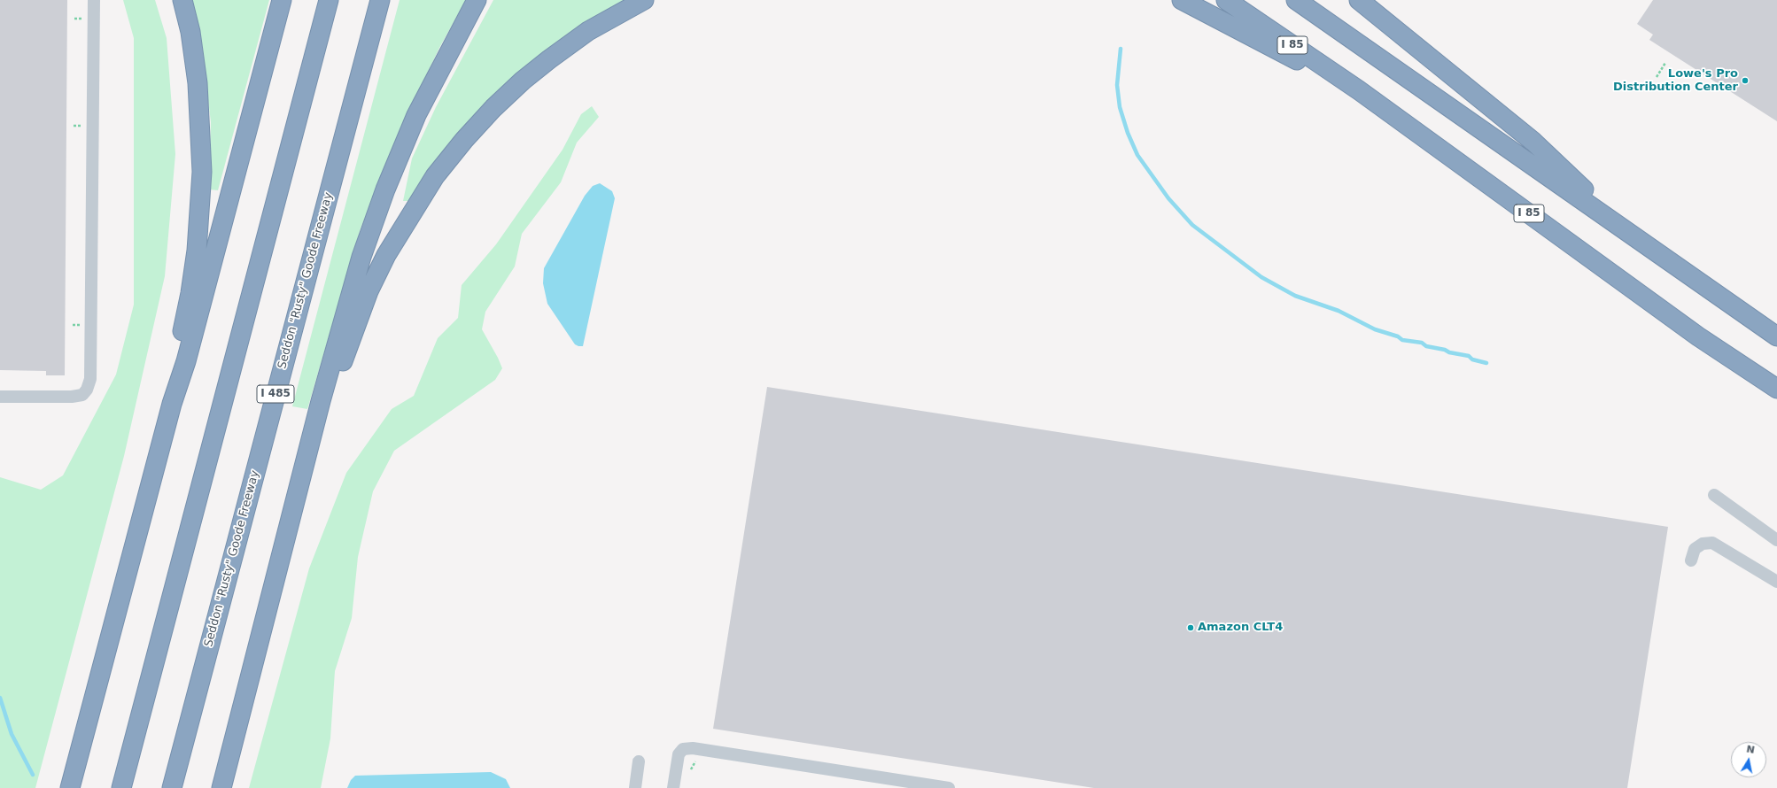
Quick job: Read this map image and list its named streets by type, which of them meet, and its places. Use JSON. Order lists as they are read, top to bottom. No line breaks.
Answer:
{"streets":{"highway":["I 85","Seddon \"Rusty\" Goode Freeway","I 485"]},"places":["Lowe's Pro Distribution Center","Amazon CLT4"],"north":"top"}
